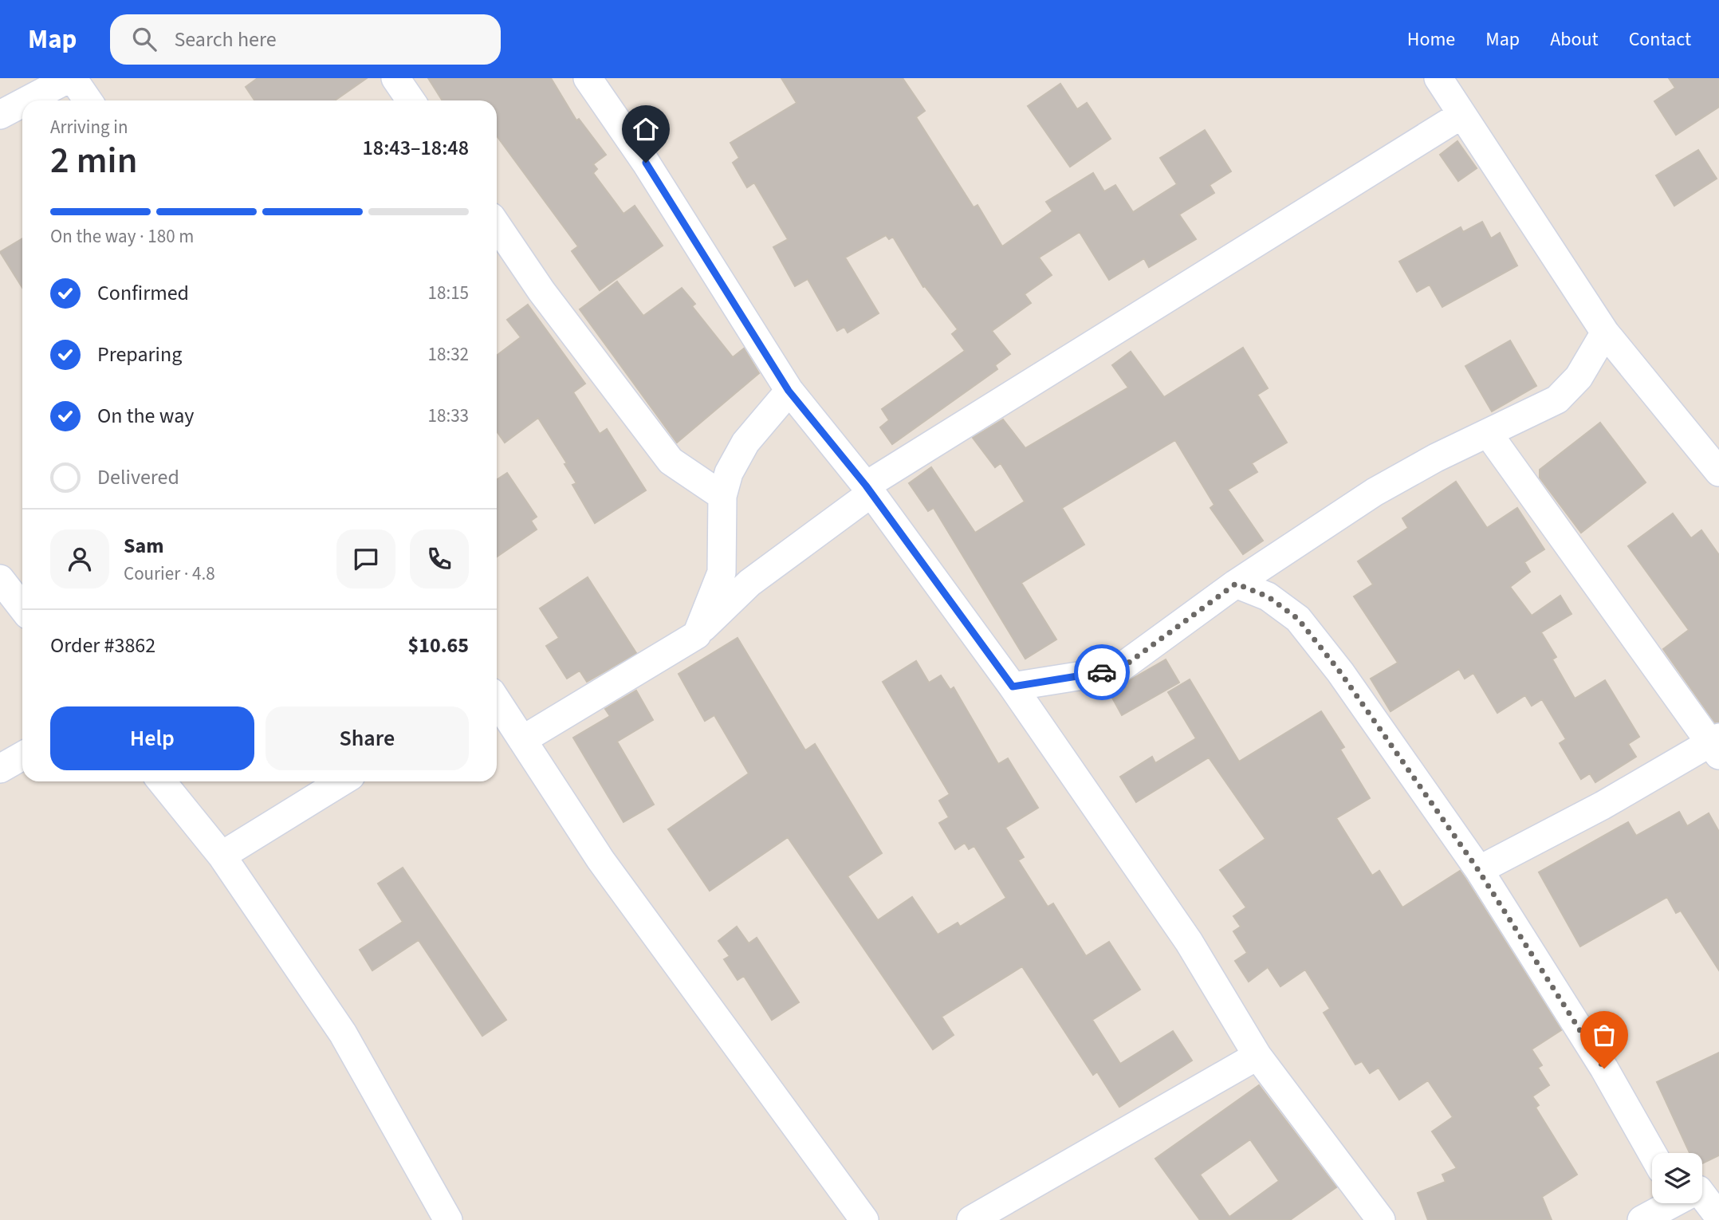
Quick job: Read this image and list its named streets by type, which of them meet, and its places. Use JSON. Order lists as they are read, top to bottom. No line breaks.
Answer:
{"page":{"header":"Map","search":"Search here","nav":["Home","Map","About","Contact"],"heading":["2 min","Arriving in","18:43–18:48"],"panel":["Sam","Courier · 4.8","Order #3862","$10.65"],"bar":"On the way · 180 m","list":[["Confirmed","18:15"],["Preparing","18:32"],["On the way","18:33"],"Delivered"],"buttons":["Help","Share"]}}
